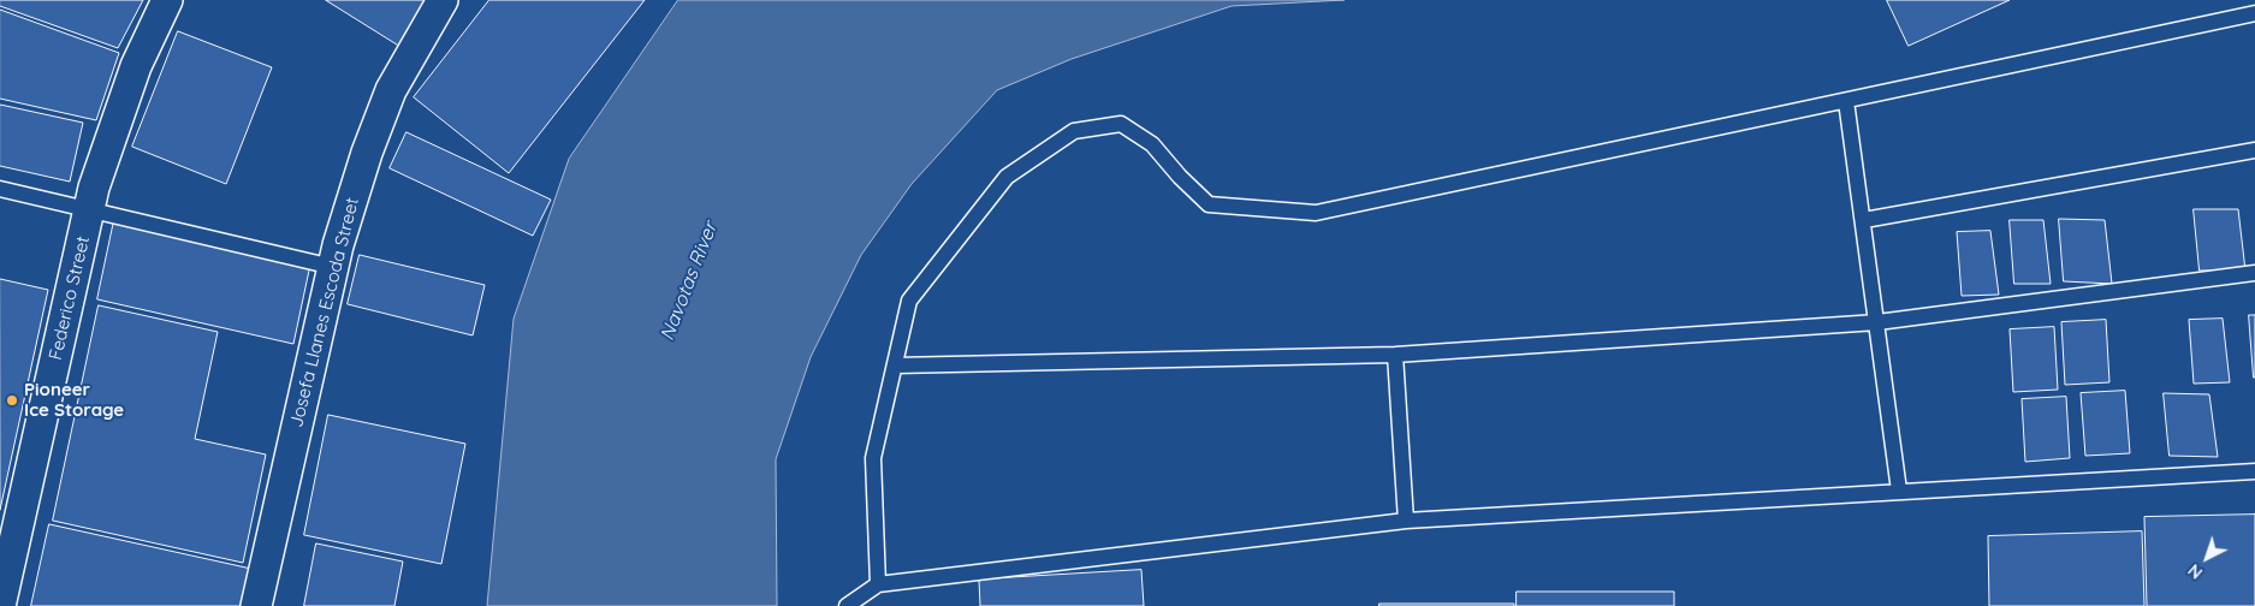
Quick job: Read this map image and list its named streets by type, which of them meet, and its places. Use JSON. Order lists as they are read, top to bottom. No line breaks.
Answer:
{"streets":{"street":["Federico Street","Josefa Llanes Escoda Street"]},"water":["Navotas River"],"places":["Pioneer Ice Storage"],"north":"bottom left"}
